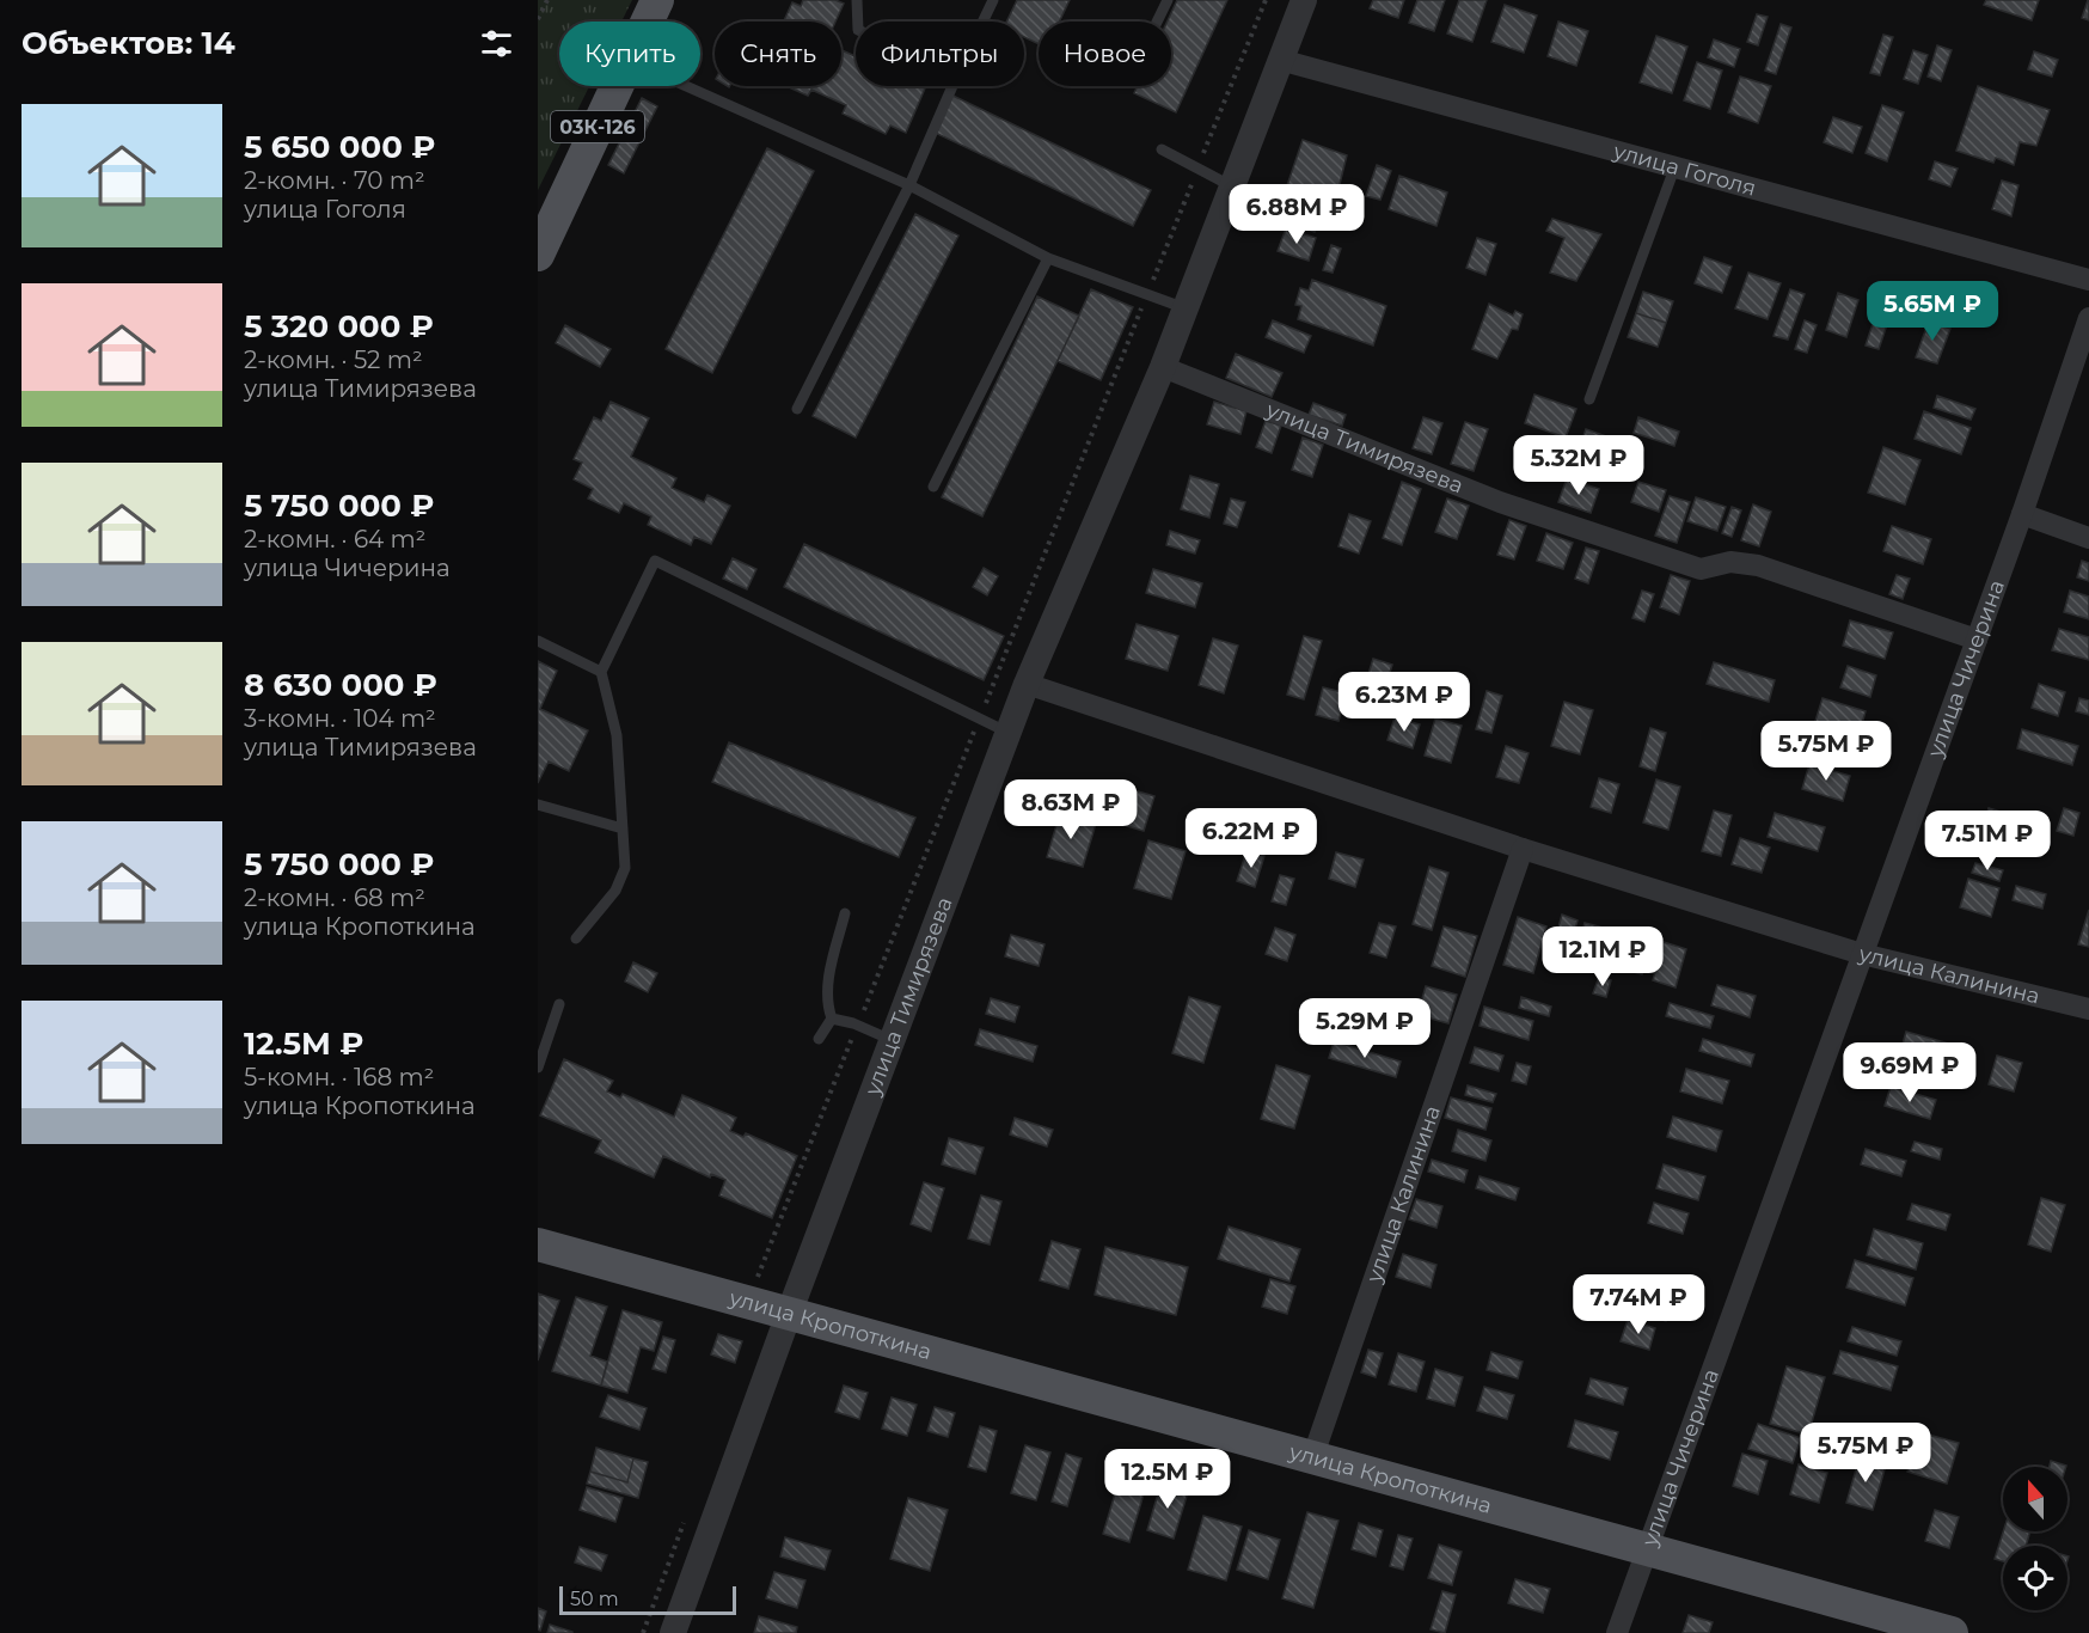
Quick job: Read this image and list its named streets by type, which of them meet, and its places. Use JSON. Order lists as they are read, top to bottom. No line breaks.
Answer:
{"streets":{"main road":["03К-126","улица Кропоткина"],"street":["улица Гоголя","улица Тимирязева","улица Чичерина","улица Калинина"]},"crossings":[["улица Гоголя","улица Тимирязева"],["улица Тимирязева","улица Чичерина"],["улица Тимирязева","улица Калинина"],["улица Тимирязева","улица Кропоткина"],["улица Чичерина","улица Калинина"],["улица Чичерина","улица Кропоткина"],["улица Калинина","улица Кропоткина"]],"scale_bar":"50 m","north":"top","page":{"heading":"Объектов: 14","chip":["Купить","Снять","Фильтры","Новое"],"list":[{"name":"5 650 000 ₽","note":"2-комн. · 70 m² · улица Гоголя"},{"name":"5 320 000 ₽","note":"2-комн. · 52 m² · улица Тимирязева"},{"name":"5 750 000 ₽","note":"2-комн. · 64 m² · улица Чичерина"},{"name":"8 630 000 ₽","note":"3-комн. · 104 m² · улица Тимирязева"},{"name":"5 750 000 ₽","note":"2-комн. · 68 m² · улица Кропоткина"},{"name":"12.5M ₽","note":"5-комн. · 168 m² · улица Кропоткина"}],"price":["6.88M ₽","5.65M ₽","5.32M ₽","6.23M ₽","5.75M ₽","8.63M ₽","6.22M ₽","7.51M ₽","12.1M ₽","5.29M ₽","9.69M ₽","7.74M ₽","5.75M ₽","12.5M ₽"],"scale":"50 m"}}
